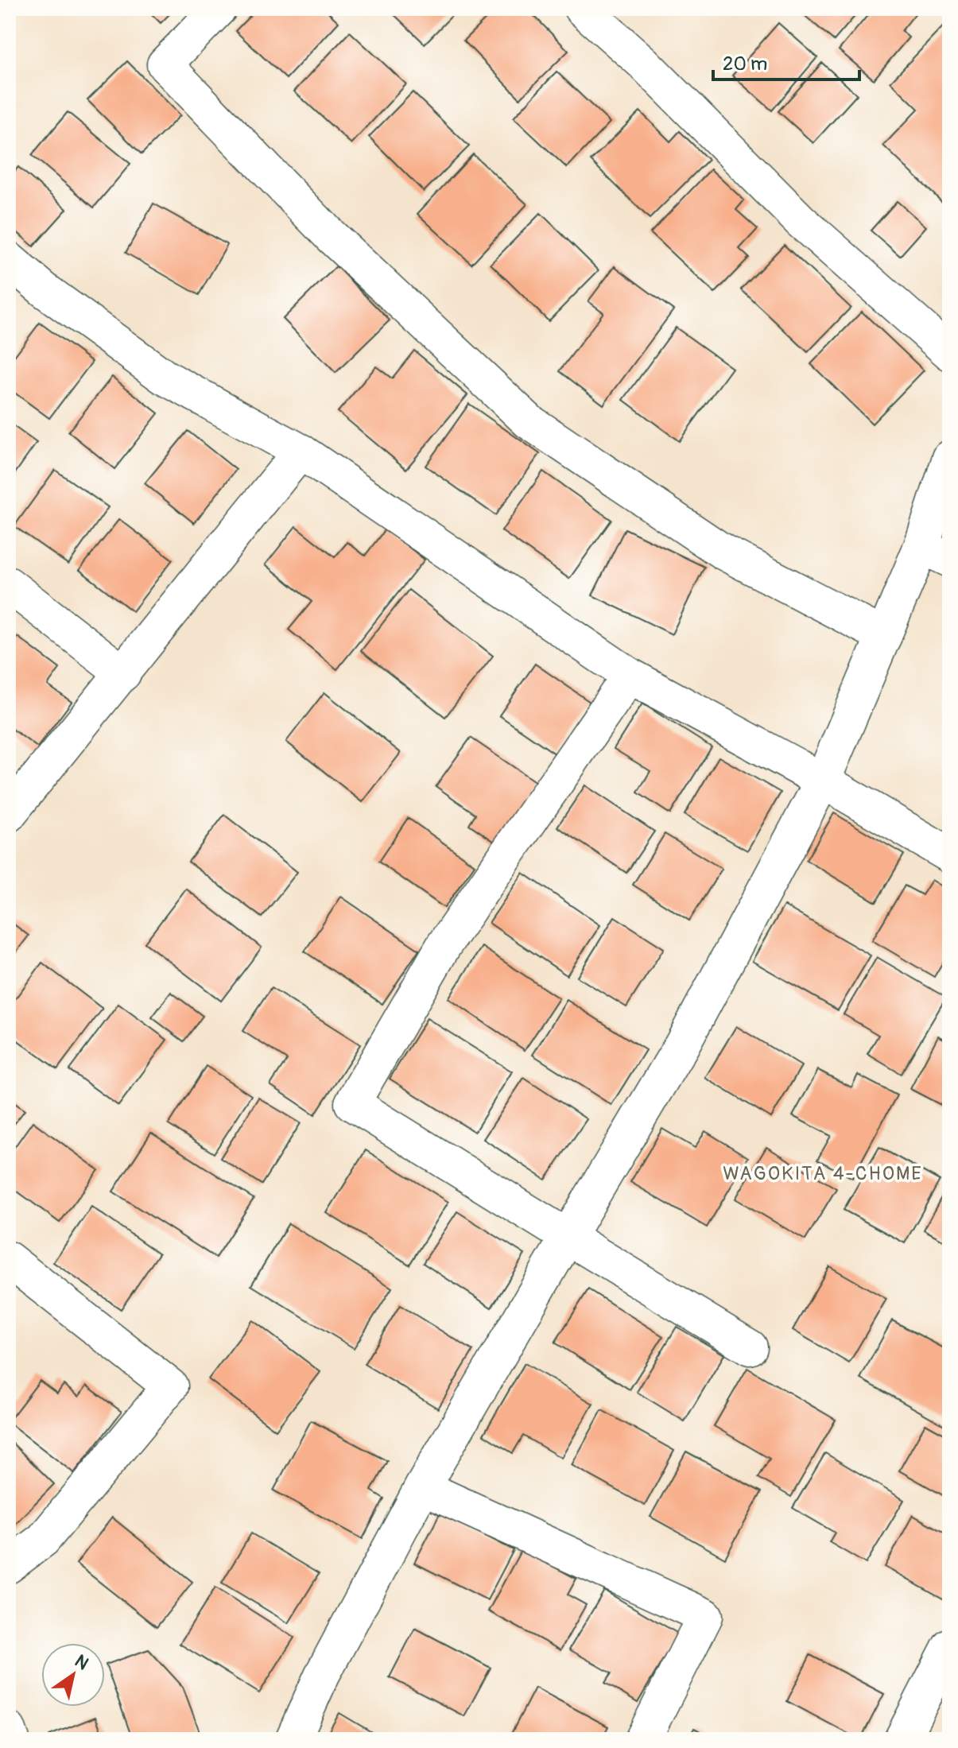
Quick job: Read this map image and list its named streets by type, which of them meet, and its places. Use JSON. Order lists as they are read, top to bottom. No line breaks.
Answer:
{"districts":["WAGOKITA 4-CHOME"],"scale_bar":"20 m","north":"top right"}
